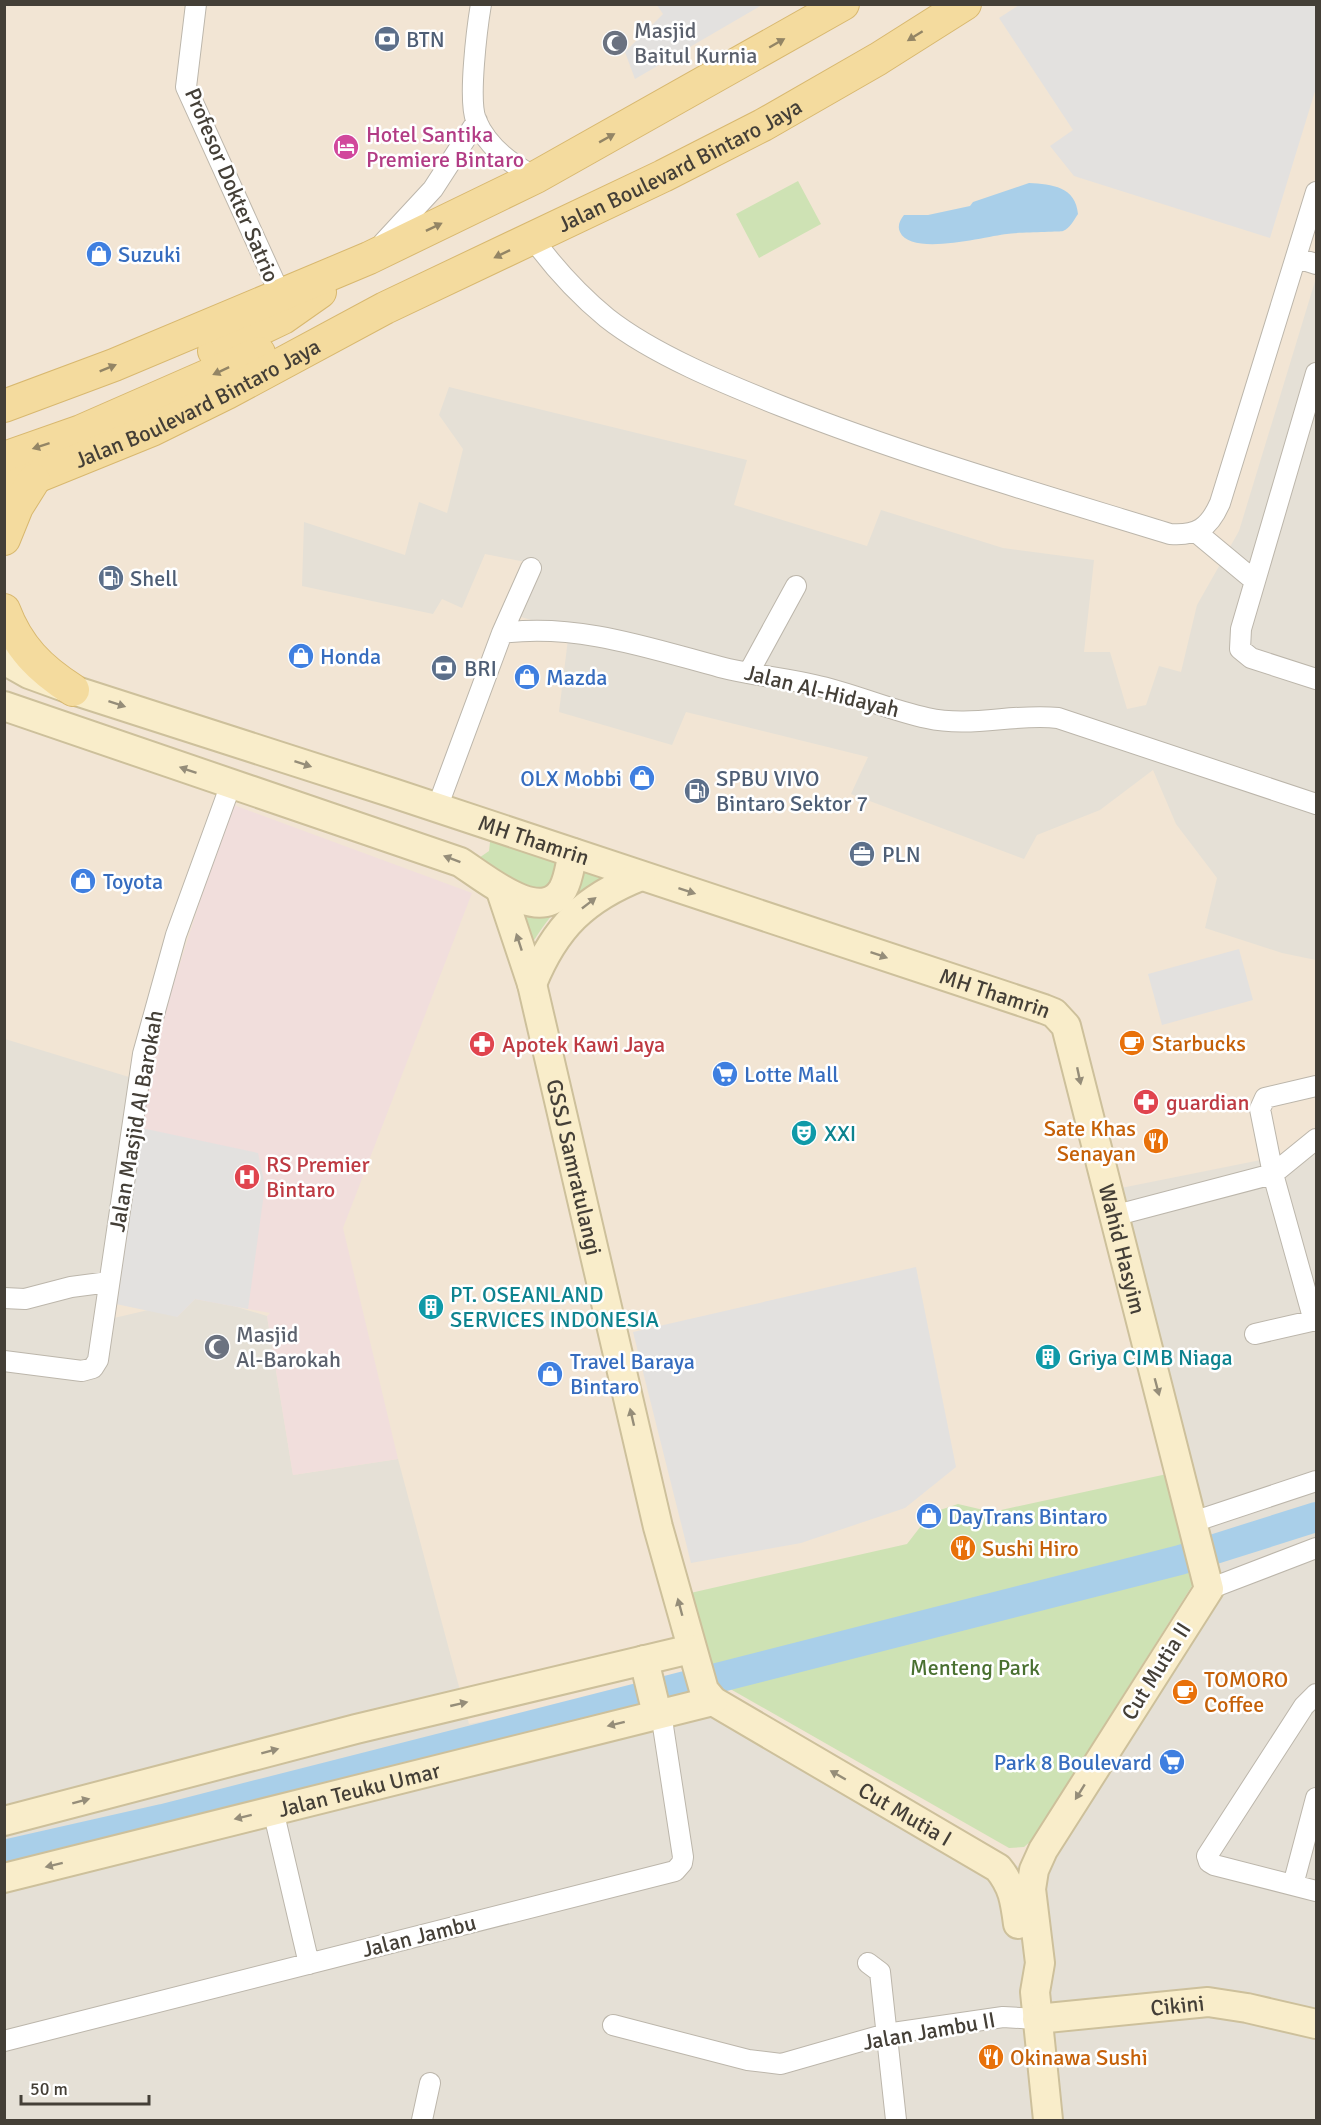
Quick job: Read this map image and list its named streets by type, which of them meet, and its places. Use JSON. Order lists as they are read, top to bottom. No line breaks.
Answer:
{"streets":{"main road":["Jalan Boulevard Bintaro Jaya","MH Thamrin","GSSJ Samratulangi","Wahid Hasyim","Cut Mutia II","Jalan Teuku Umar","Cut Mutia I","Cikini"],"street":["Profesor Dokter Satrio","Jalan Al-Hidayah","Jalan Masjid Al Barokah","Jalan Jambu","Jalan Jambu II"]},"crossings":[["Jalan Boulevard Bintaro Jaya","Profesor Dokter Satrio"],["MH Thamrin","Jalan Masjid Al Barokah"],["MH Thamrin","GSSJ Samratulangi"],["MH Thamrin","Wahid Hasyim"],["GSSJ Samratulangi","Jalan Teuku Umar"],["GSSJ Samratulangi","Cut Mutia I"],["Wahid Hasyim","Cut Mutia II"],["Cut Mutia II","Cut Mutia I"],["Cut Mutia II","Cikini"],["Cut Mutia II","Jalan Jambu II"],["Jalan Teuku Umar","Cut Mutia I"],["Jalan Teuku Umar","Jalan Jambu"],["Cut Mutia I","Cikini"],["Cut Mutia I","Jalan Jambu II"],["Cikini","Jalan Jambu II"]],"one_way":["GSSJ Samratulangi","Wahid Hasyim","Cut Mutia II","Cut Mutia I"],"parks":["Menteng Park"],"places":{"bank":["BTN","BRI"],"mosque":["Masjid Baitul Kurnia","Masjid Al-Barokah"],"hotel":["Hotel Santika Premiere Bintaro"],"shop":["Suzuki","Honda","Mazda","OLX Mobbi","Toyota","Travel Baraya Bintaro","DayTrans Bintaro"],"fuel station":["Shell","SPBU VIVO Bintaro Sektor 7"],"office":["PLN"],"cafe":["Starbucks","TOMORO Coffee"],"pharmacy":["Apotek Kawi Jaya","guardian"],"supermarket":["Lotte Mall","Park 8 Boulevard"],"theatre":["XXI"],"restaurant":["Sate Khas Senayan","Sushi Hiro","Okinawa Sushi"],"hospital":["RS Premier Bintaro"],"building":["PT. OSEANLAND SERVICES INDONESIA","Griya CIMB Niaga"]},"scale_bar":"50 m"}
